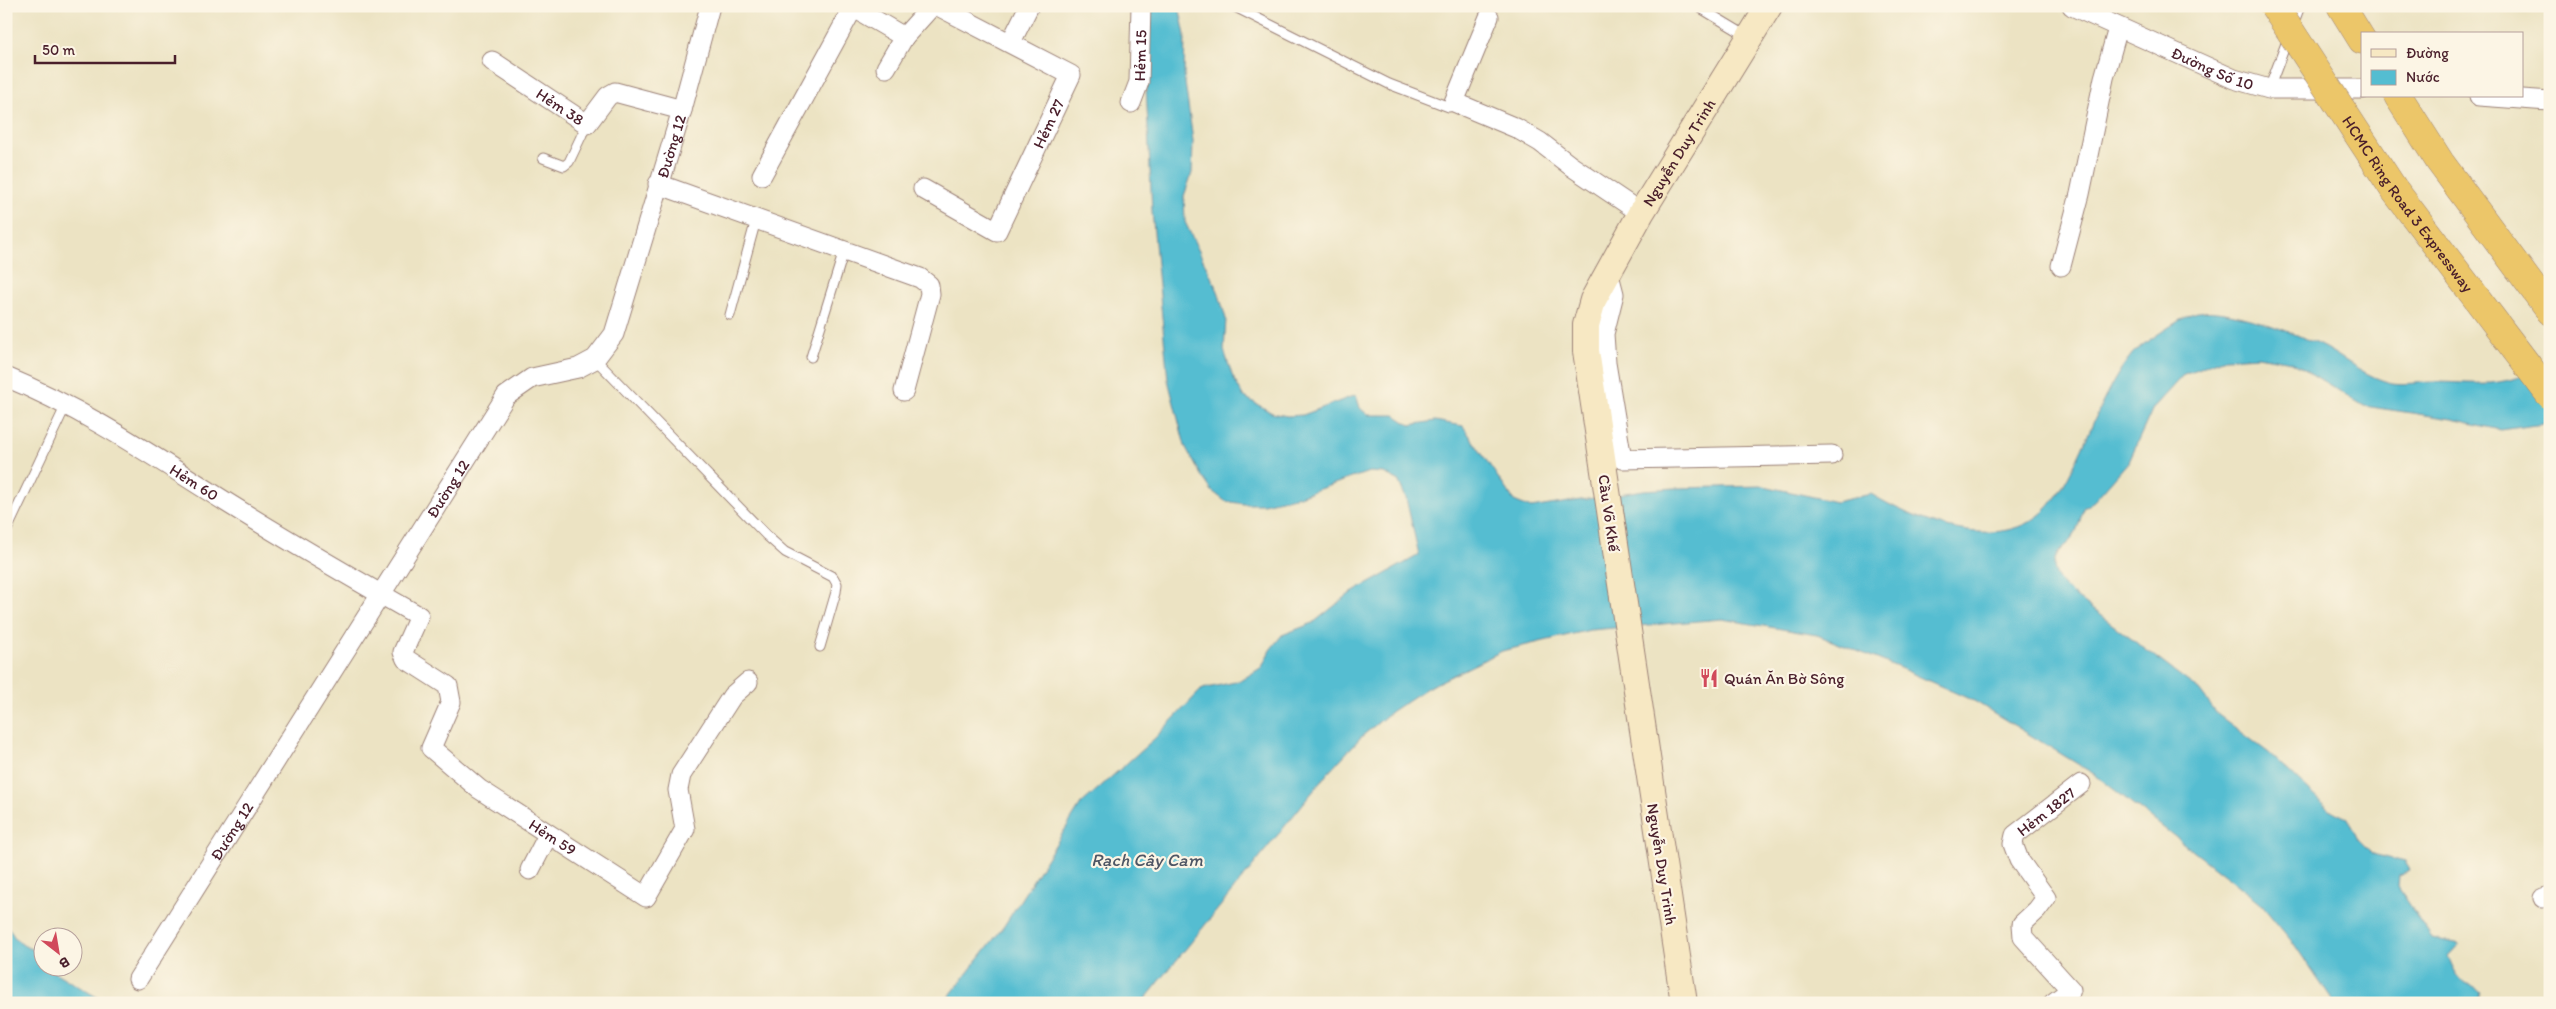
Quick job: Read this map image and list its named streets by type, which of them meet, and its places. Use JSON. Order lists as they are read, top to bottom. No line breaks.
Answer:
{"streets":{"highway":["HCMC Ring Road 3 Expressway"],"main road":["Nguyễn Duy Trinh","Cầu Võ Khế"],"street":["Hẻm 15","Đường Số 10","Hẻm 38","Hẻm 27","Đường 12","Hẻm 60","Hẻm 1827","Hẻm 59"]},"crossings":[["Hẻm 38","Đường 12"],["Đường 12","Hẻm 60"],["Đường 12","Hẻm 59"],["Nguyễn Duy Trinh","Cầu Võ Khế"],["Hẻm 60","Hẻm 59"]],"water":["Rạch Cây Cam"],"places":{"restaurant":["Quán Ăn Bờ Sông"]},"legend":["Đường","Nước"],"scale_bar":"50 m","north":"bottom right"}
